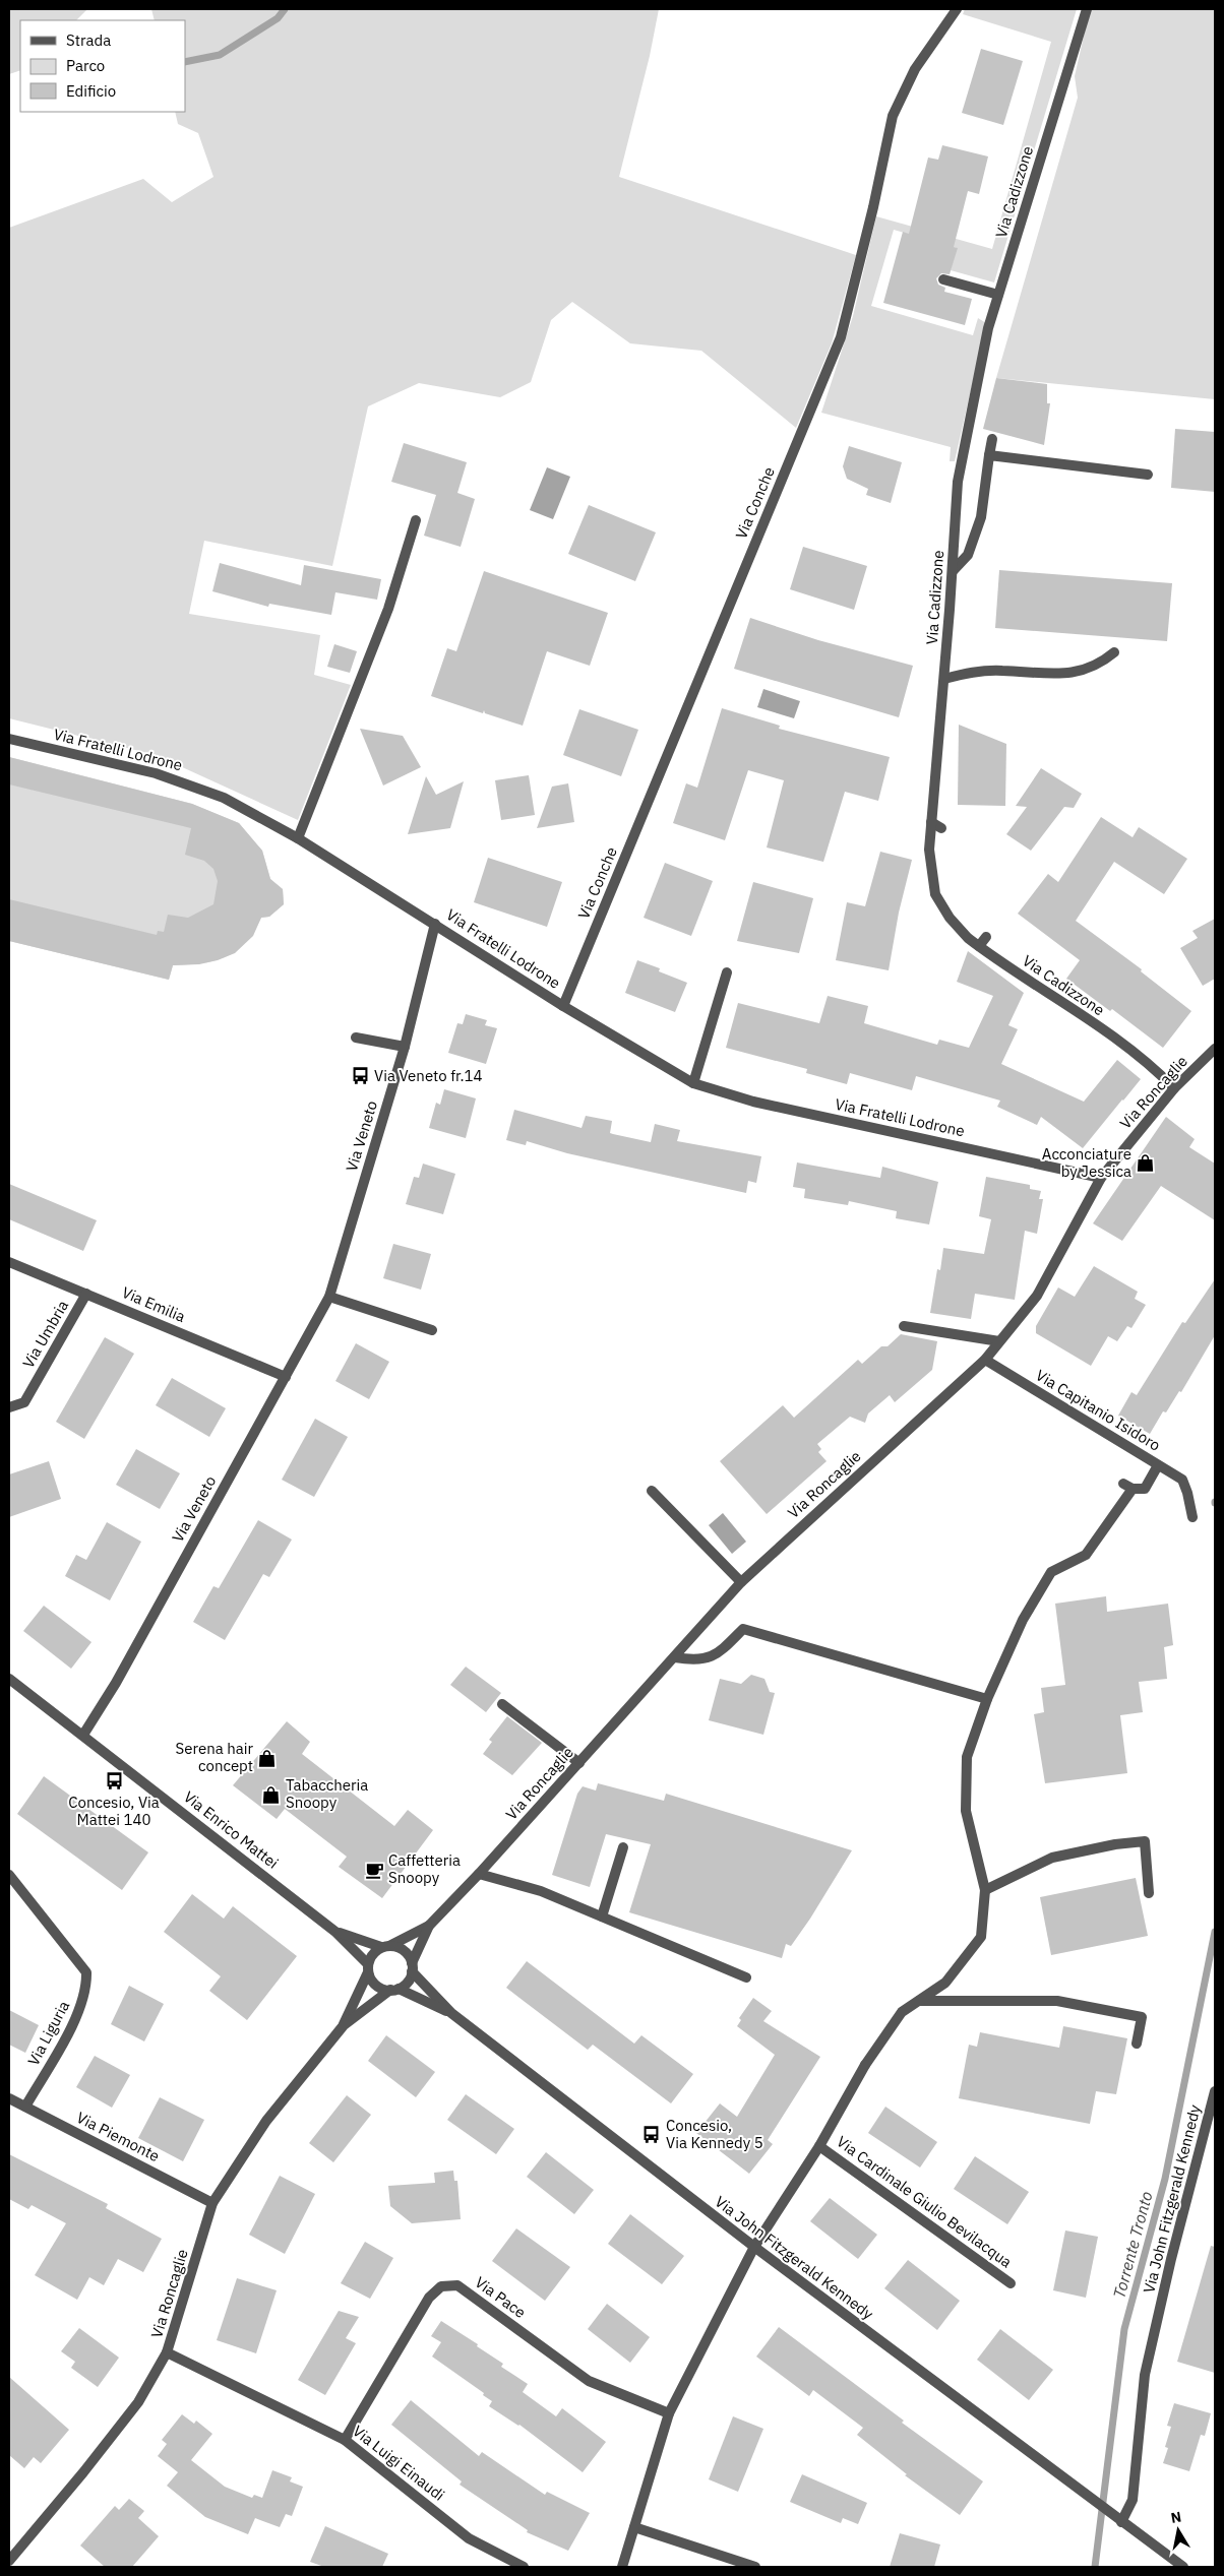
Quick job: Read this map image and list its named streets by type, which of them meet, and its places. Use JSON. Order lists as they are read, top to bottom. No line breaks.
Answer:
{"streets":{"street":["Via Cadizzone","Via Conche","Via Fratelli Lodrone","Via Roncaglie","Via Veneto","Via Emilia","Via Umbria","Via Capitanio Isidoro","Via Enrico Mattei","Via Liguria","Via Piemonte","Via John Fitzgerald Kennedy","Via Cardinale Giulio Bevilacqua","Via Pace","Via Luigi Einaudi"]},"crossings":[["Via Cadizzone","Via Roncaglie"],["Via Conche","Via Fratelli Lodrone"],["Via Fratelli Lodrone","Via Roncaglie"],["Via Fratelli Lodrone","Via Veneto"],["Via Roncaglie","Via Capitanio Isidoro"],["Via Roncaglie","Via Enrico Mattei"],["Via Roncaglie","Via Piemonte"],["Via Roncaglie","Via John Fitzgerald Kennedy"],["Via Roncaglie","Via Luigi Einaudi"],["Via Veneto","Via Emilia"],["Via Veneto","Via Enrico Mattei"],["Via Emilia","Via Umbria"],["Via Capitanio Isidoro","Via Cardinale Giulio Bevilacqua"],["Via Enrico Mattei","Via John Fitzgerald Kennedy"],["Via Liguria","Via Piemonte"],["Via John Fitzgerald Kennedy","Via Cardinale Giulio Bevilacqua"],["Via Cardinale Giulio Bevilacqua","Via Pace"],["Via Pace","Via Luigi Einaudi"]],"water":["Torrente Tronto"],"places":{"bus stop":["Via Veneto fr.14","Concesio, Via Mattei 140","Concesio, Via Kennedy 5"],"shop":["Acconciature by Jessica","Serena hair concept","Tabaccheria Snoopy"],"cafe":["Caffetteria Snoopy"]},"legend":["Strada","Parco","Edificio"],"north":"top"}
